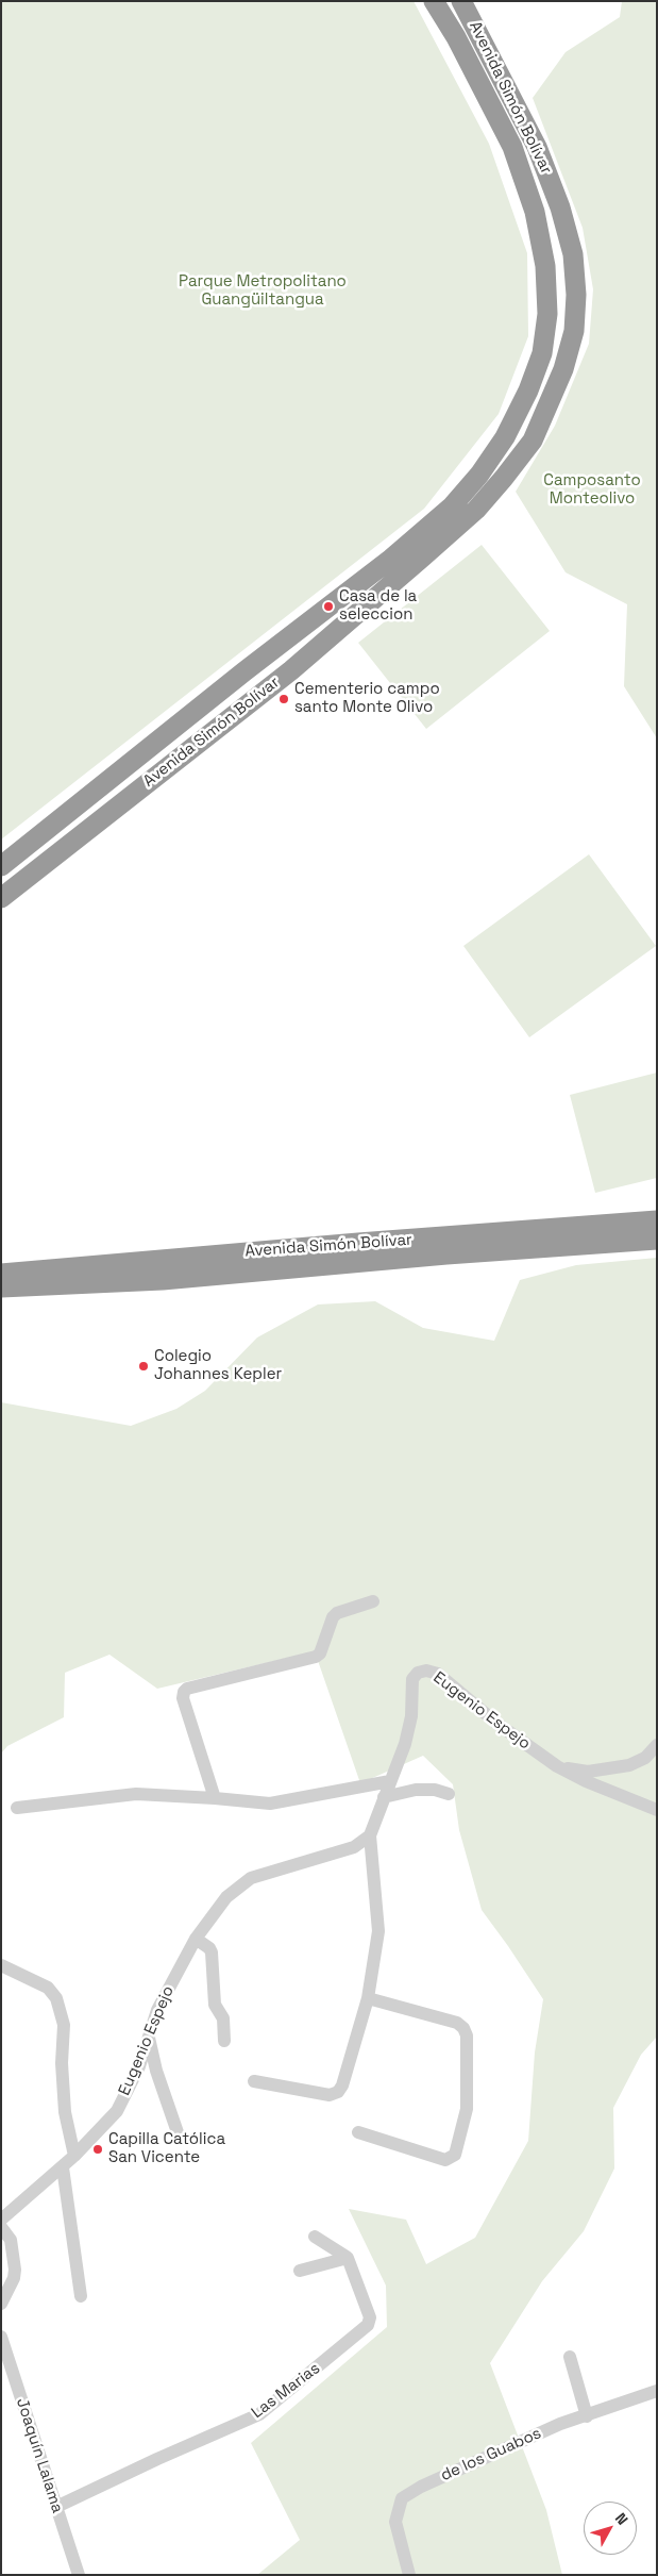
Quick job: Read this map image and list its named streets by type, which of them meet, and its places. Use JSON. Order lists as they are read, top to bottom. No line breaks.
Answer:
{"streets":{"highway":["Avenida Simón Bolívar"],"street":["Eugenio Espejo","Las Marias","de los Guabos","Joaquín Lalama"]},"crossings":[["Las Marias","Joaquín Lalama"]],"parks":["Parque Metropolitano Guangüiltangua","Camposanto Monteolivo"],"places":["Casa de la seleccion","Cementerio campo santo Monte Olivo","Colegio Johannes Kepler","Capilla Católica San Vicente"],"north":"top right"}
